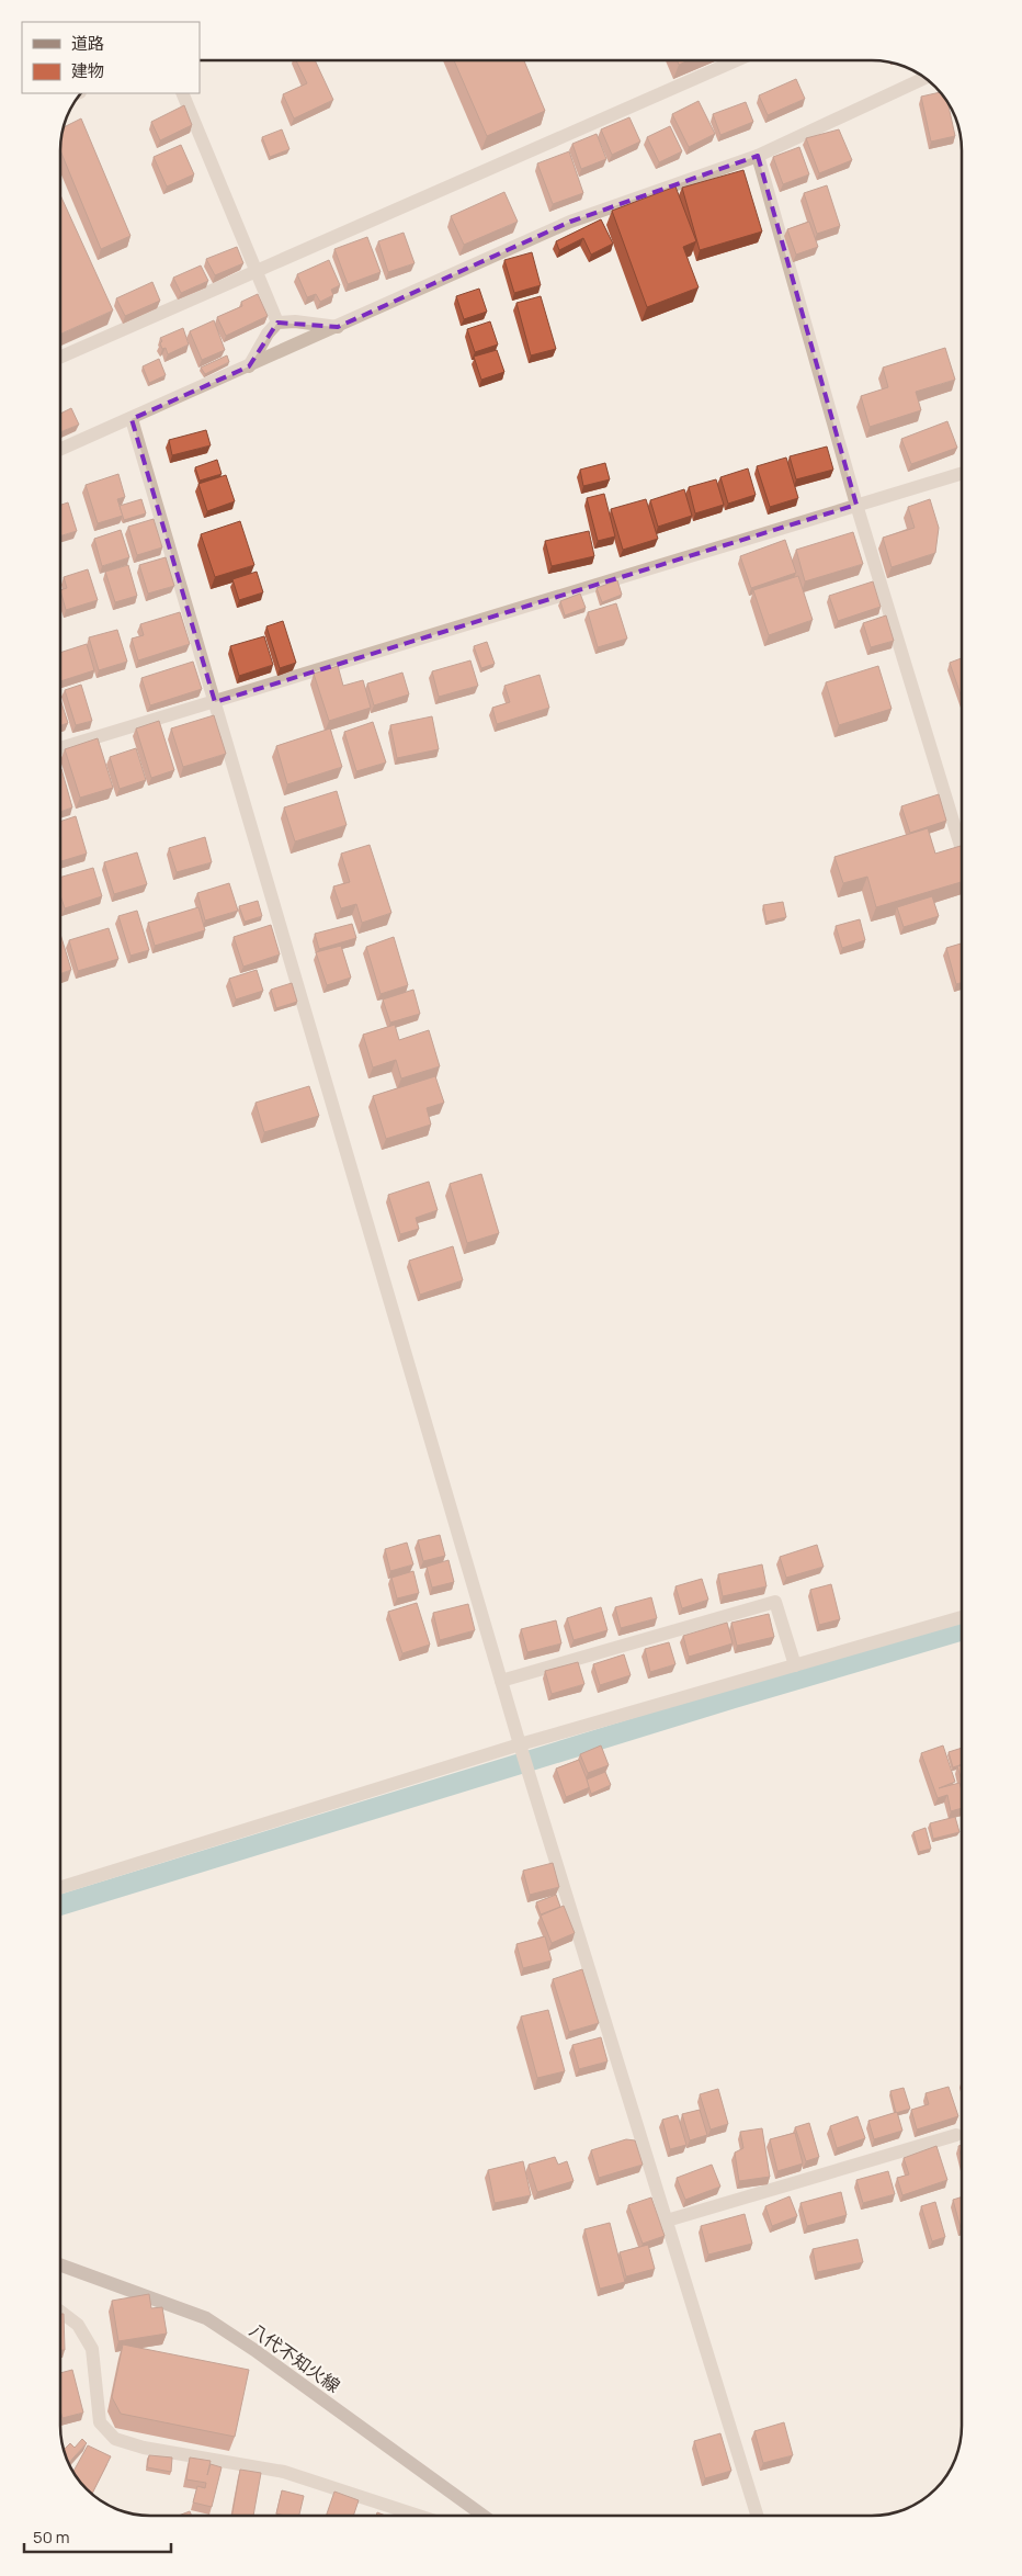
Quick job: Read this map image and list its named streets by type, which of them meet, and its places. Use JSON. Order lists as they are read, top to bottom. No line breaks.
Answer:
{"streets":{"main road":["八代不知火線"]},"legend":["道路","建物"],"scale_bar":"50 m"}
